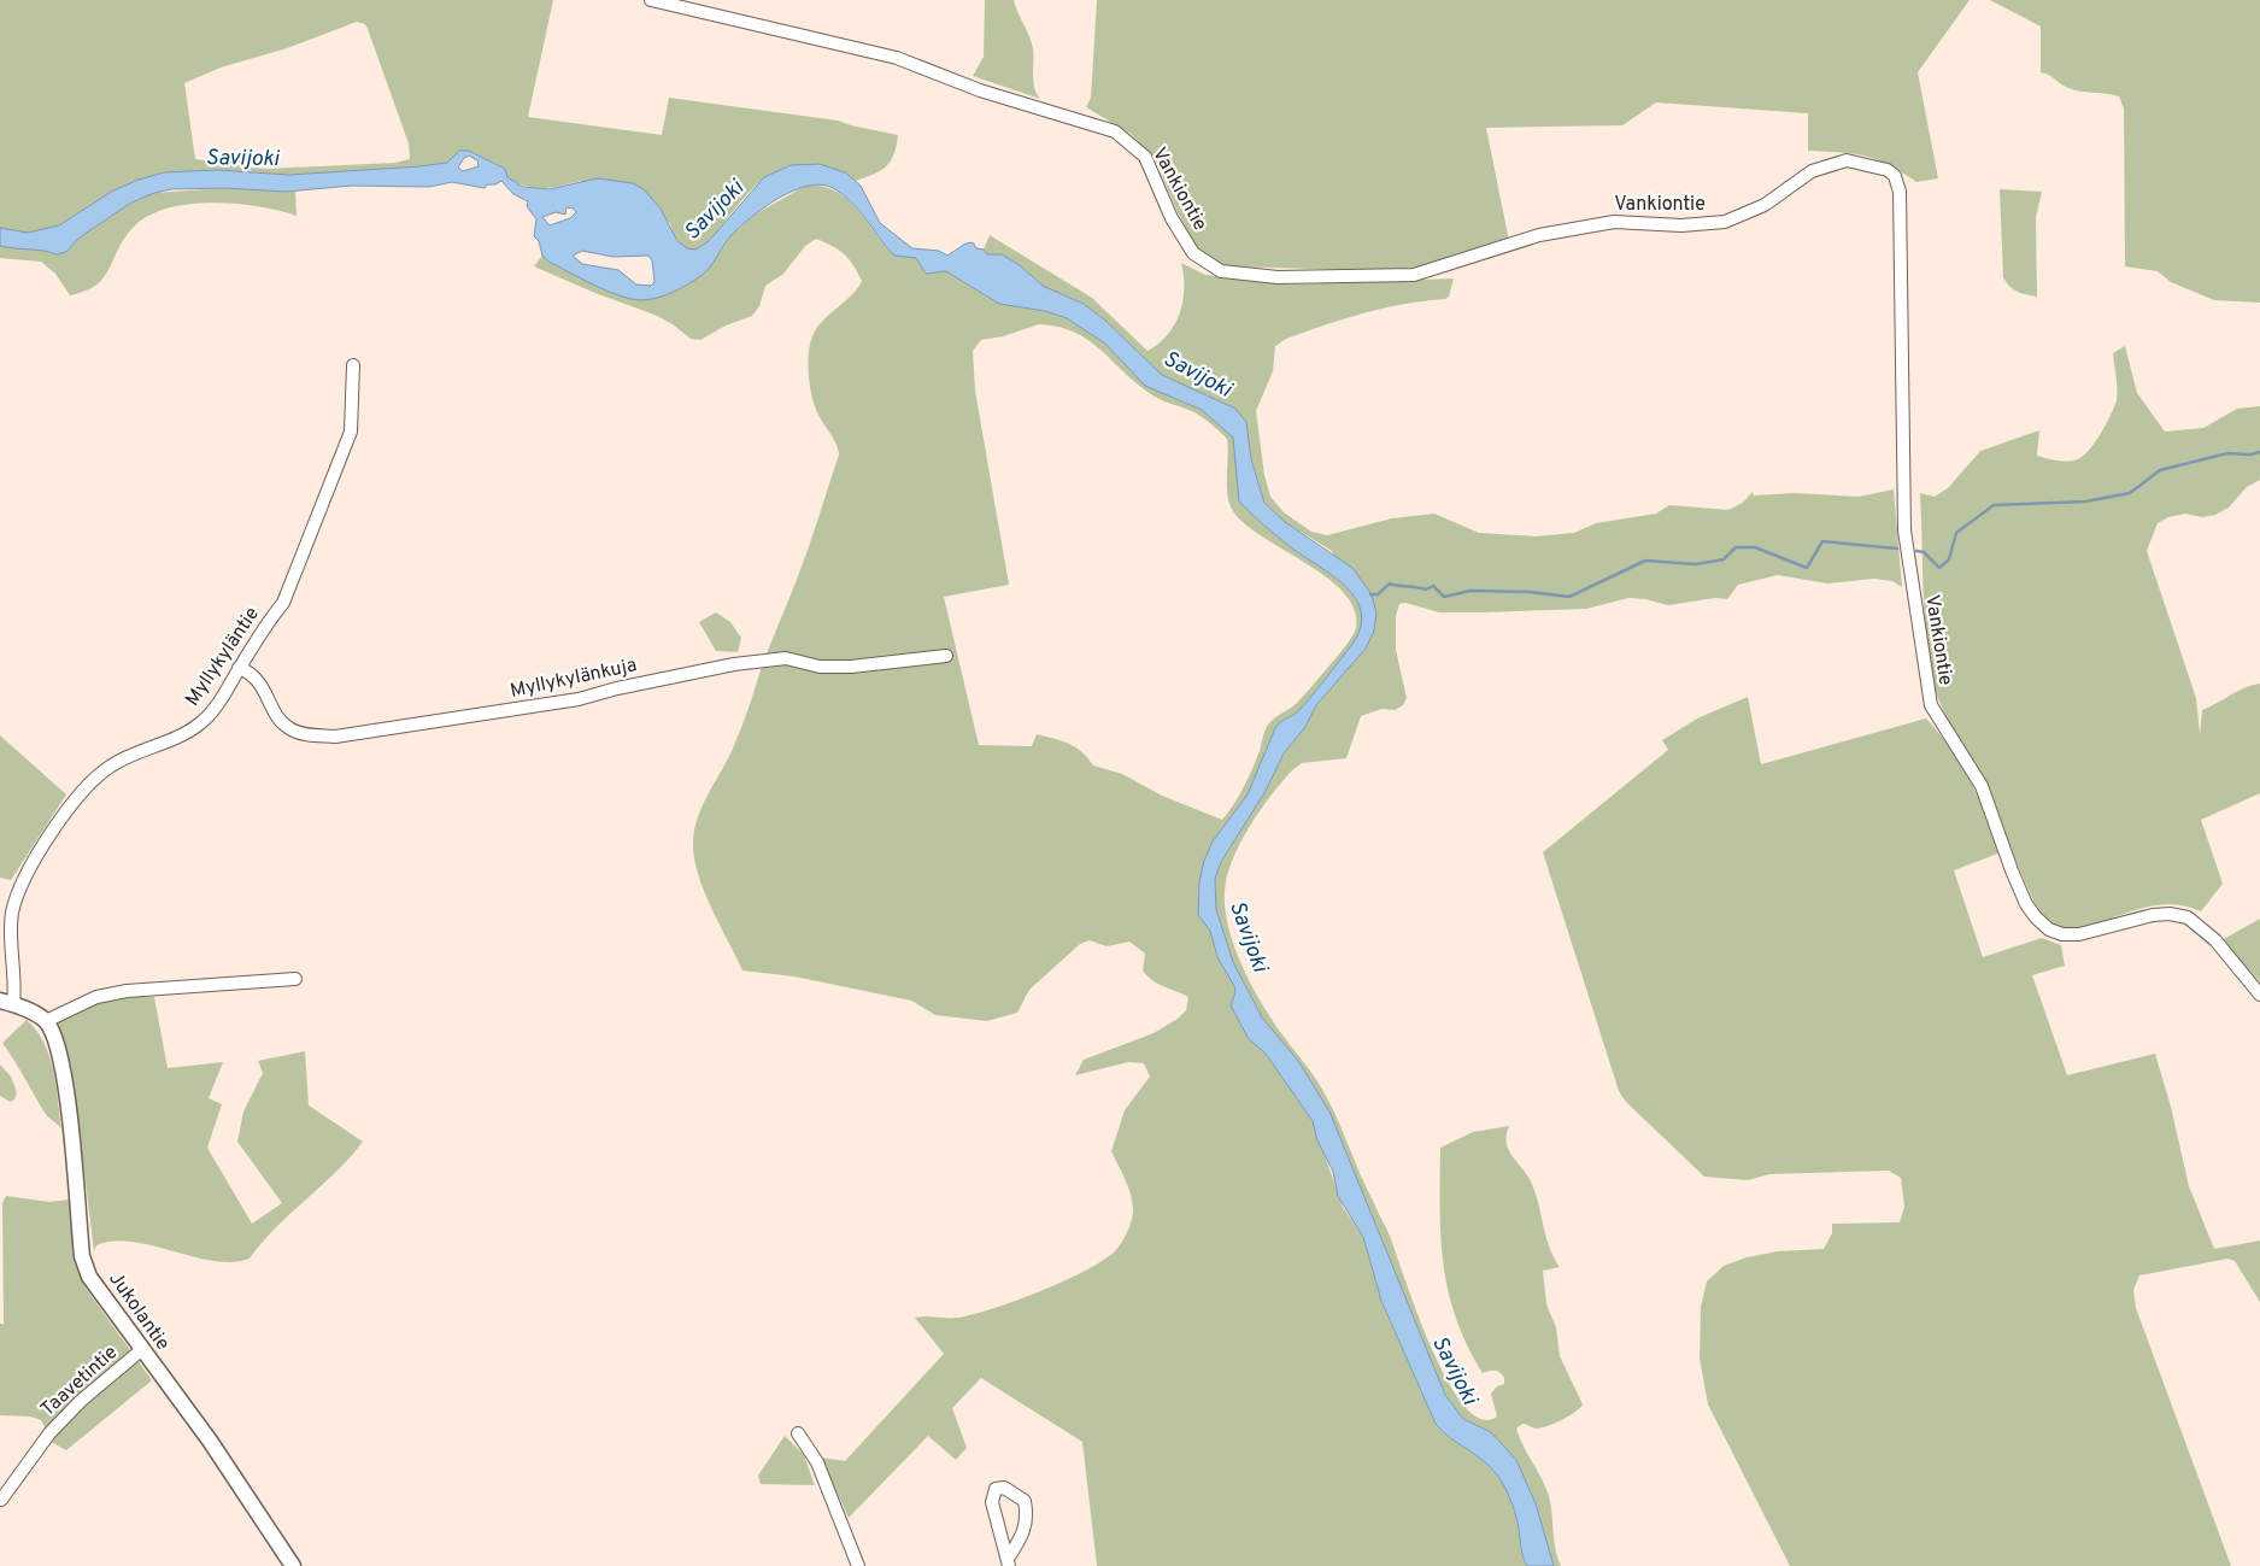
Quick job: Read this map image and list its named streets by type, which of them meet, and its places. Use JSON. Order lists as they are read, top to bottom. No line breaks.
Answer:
{"streets":{"street":["Vankiontie","Myllykyläntie","Myllykylänkuja","Jukolantie","Taavetintie"]},"crossings":[["Myllykyläntie","Myllykylänkuja"],["Jukolantie","Taavetintie"]],"water":["Savijoki"]}
